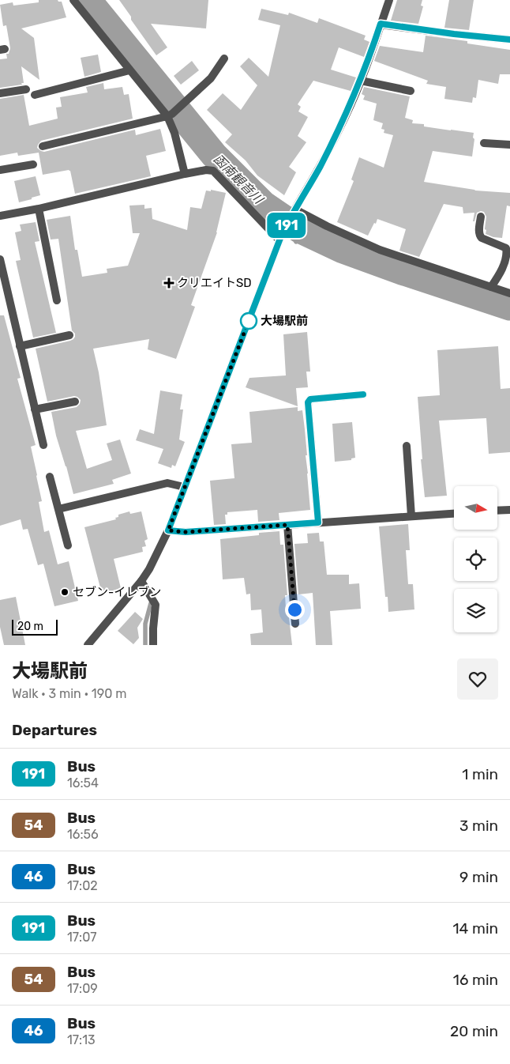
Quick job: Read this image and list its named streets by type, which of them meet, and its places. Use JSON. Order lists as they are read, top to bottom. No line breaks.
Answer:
{"water":["函南観音川"],"places":{"health":["クリエイトSD"],"other":["大場駅前","セブン-イレブン"]},"lines":["bus line 191"],"scale_bar":"20 m","north":"right","page":{"on_map":"191","scale":"20 m","heading":[["大場駅前","Walk · 3 min · 190 m"],"Departures"],"list":[{"mark":"191","name":"Bus","note":"16:54","value":"1 min"},{"mark":"54","name":"Bus","note":"16:56","value":"3 min"},{"mark":"46","name":"Bus","note":"17:02","value":"9 min"},{"mark":"191","name":"Bus","note":"17:07","value":"14 min"},{"mark":"54","name":"Bus","note":"17:09","value":"16 min"},{"mark":"46","name":"Bus","note":"17:13","value":"20 min"}]}}
